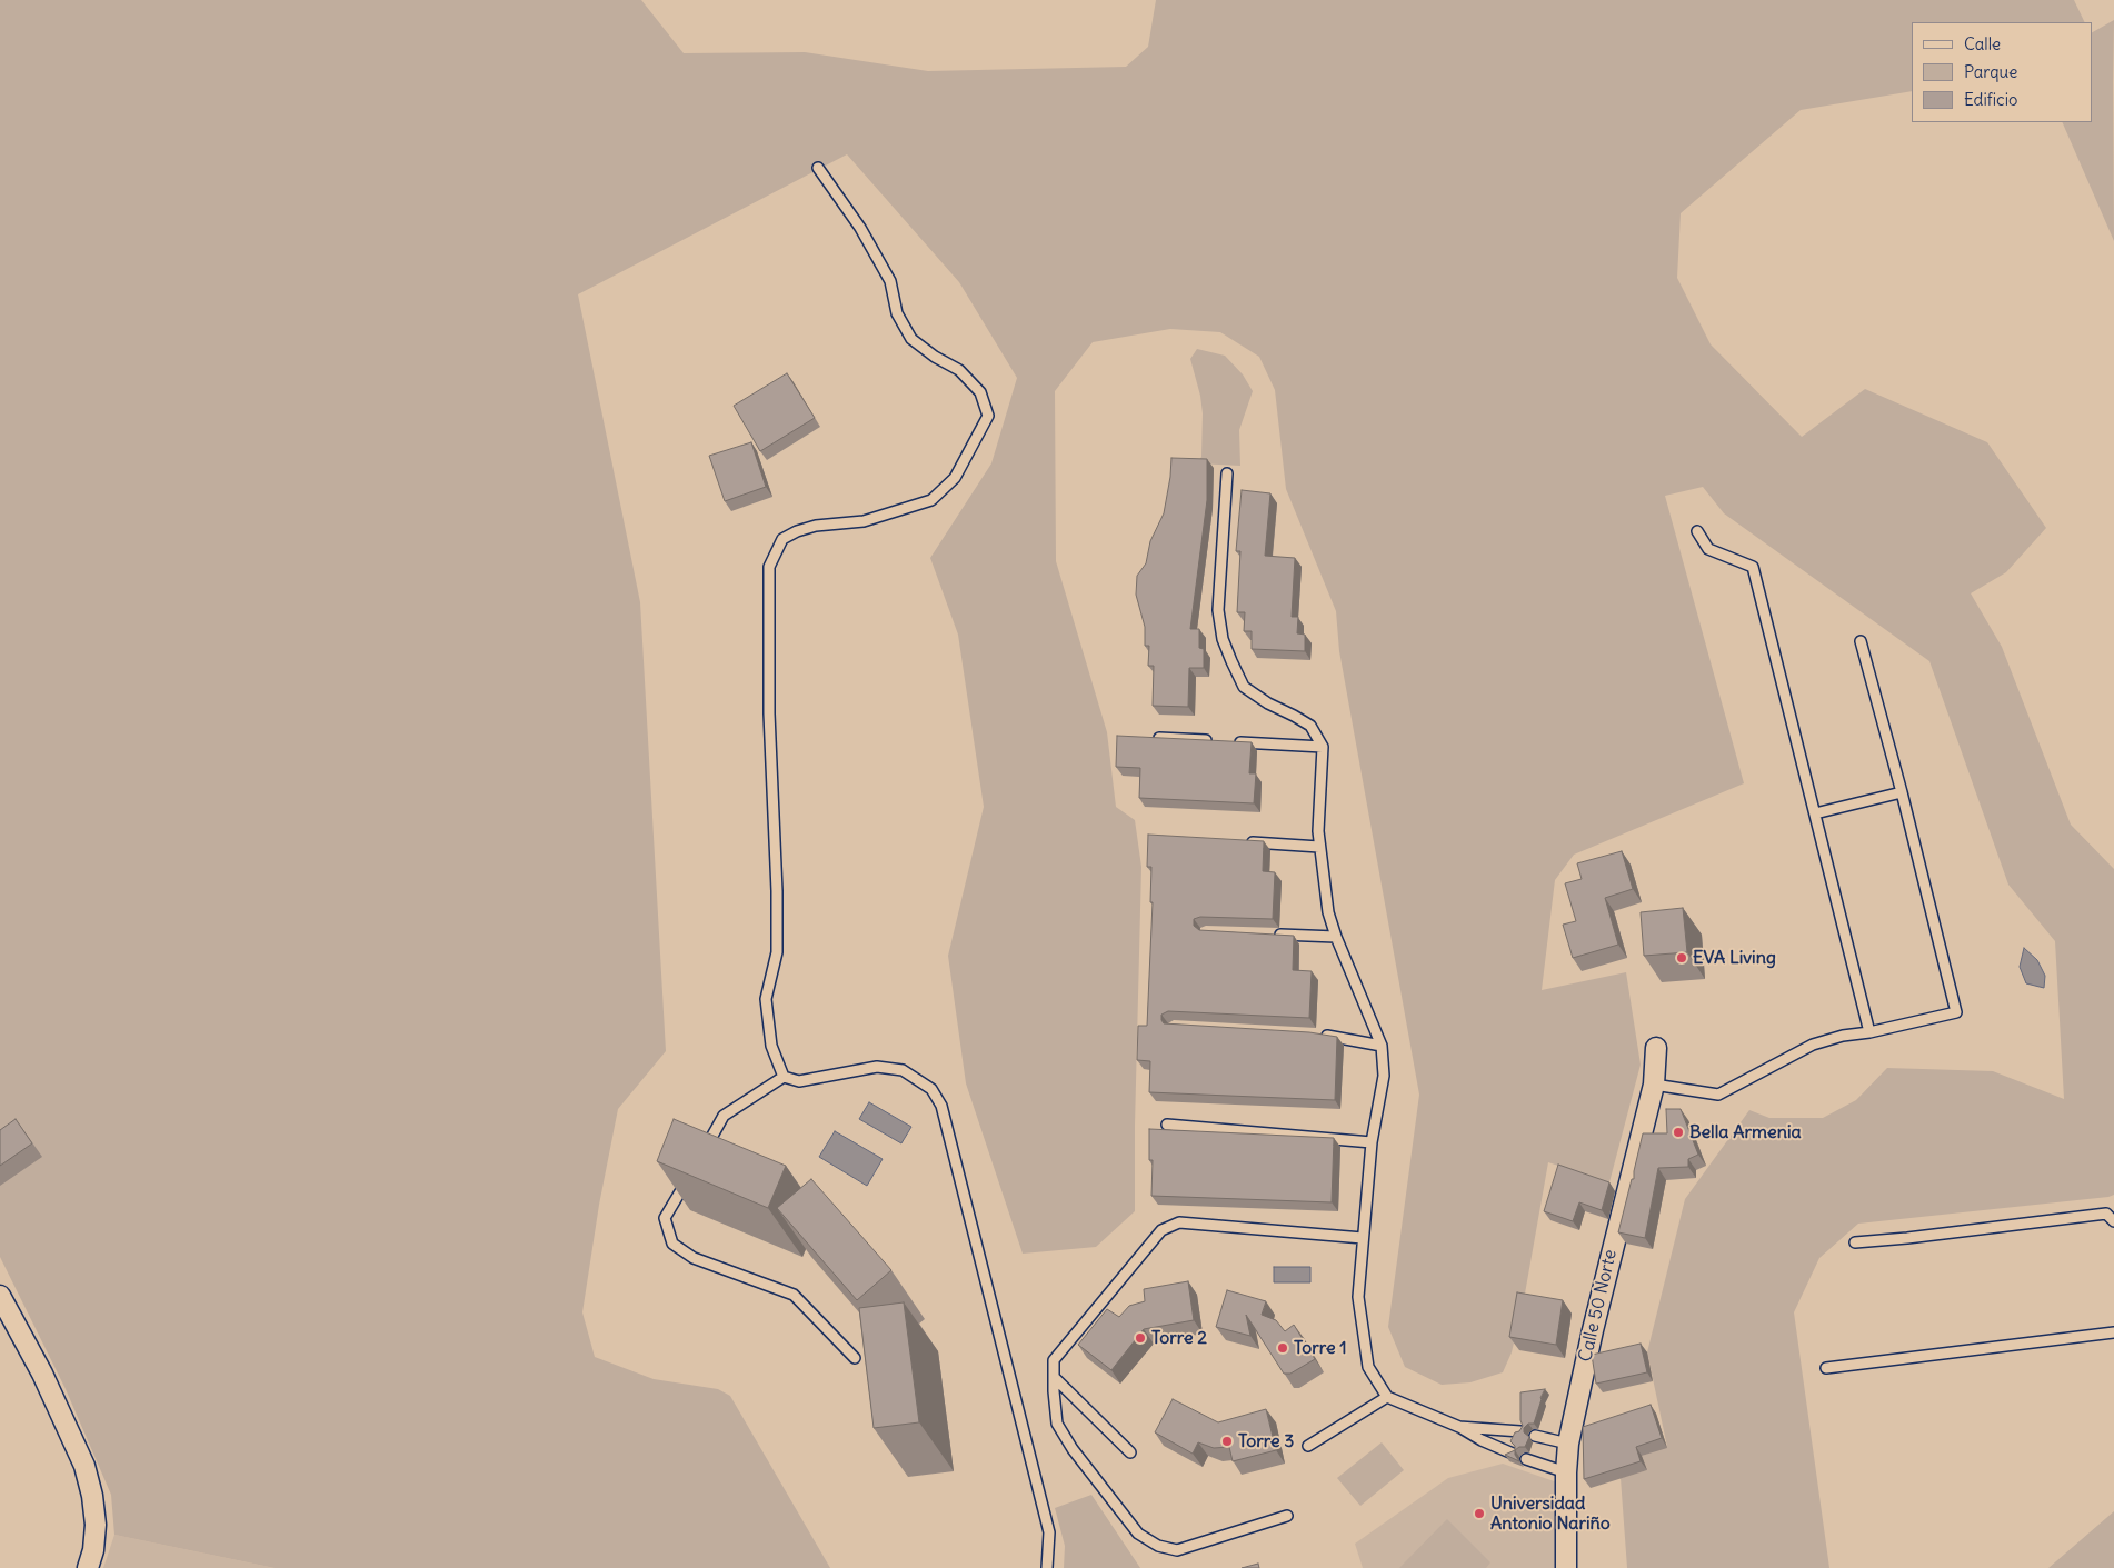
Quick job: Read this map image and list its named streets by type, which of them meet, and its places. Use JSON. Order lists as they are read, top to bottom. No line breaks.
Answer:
{"streets":{"street":["Calle 50 Norte"]},"places":["EVA Living","Bella Armenia","Torre 2","Torre 1","Torre 3","Universidad Antonio Nariño"],"legend":["Calle","Parque","Edificio"]}
